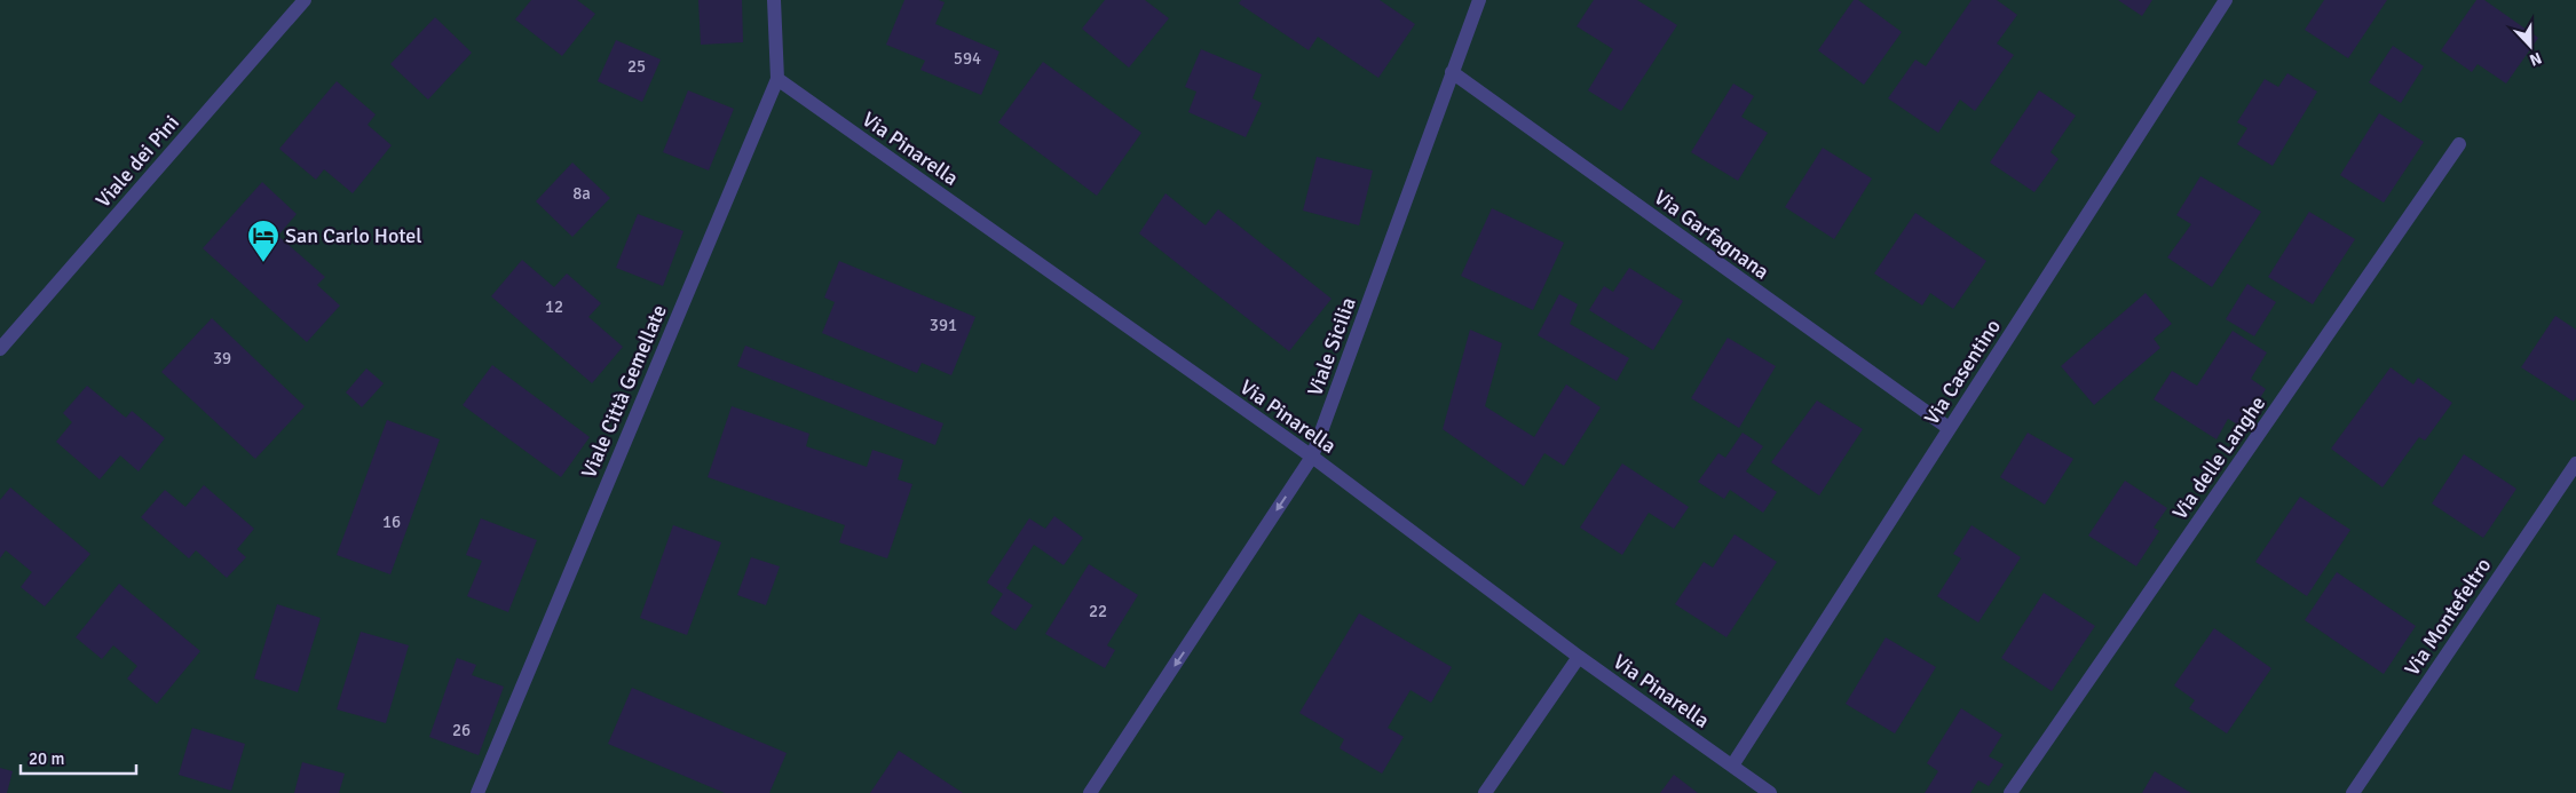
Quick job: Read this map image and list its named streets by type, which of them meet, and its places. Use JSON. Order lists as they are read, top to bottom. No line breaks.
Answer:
{"streets":{"street":["Via Pinarella","Viale dei Pini","Via Garfagnana","Viale Sicilia","Via Casentino","Viale Città Gemellate","Via delle Langhe","Via Montefeltro"]},"crossings":[["Via Pinarella","Viale Sicilia"],["Via Pinarella","Via Casentino"],["Via Pinarella","Viale Città Gemellate"],["Via Garfagnana","Viale Sicilia"],["Via Garfagnana","Via Casentino"]],"one_way":["Viale Sicilia"],"places":{"hotel":["San Carlo Hotel"]},"house_numbers":["594","25","8a","12","391","39","16","22","26"],"scale_bar":"20 m","north":"bottom"}
